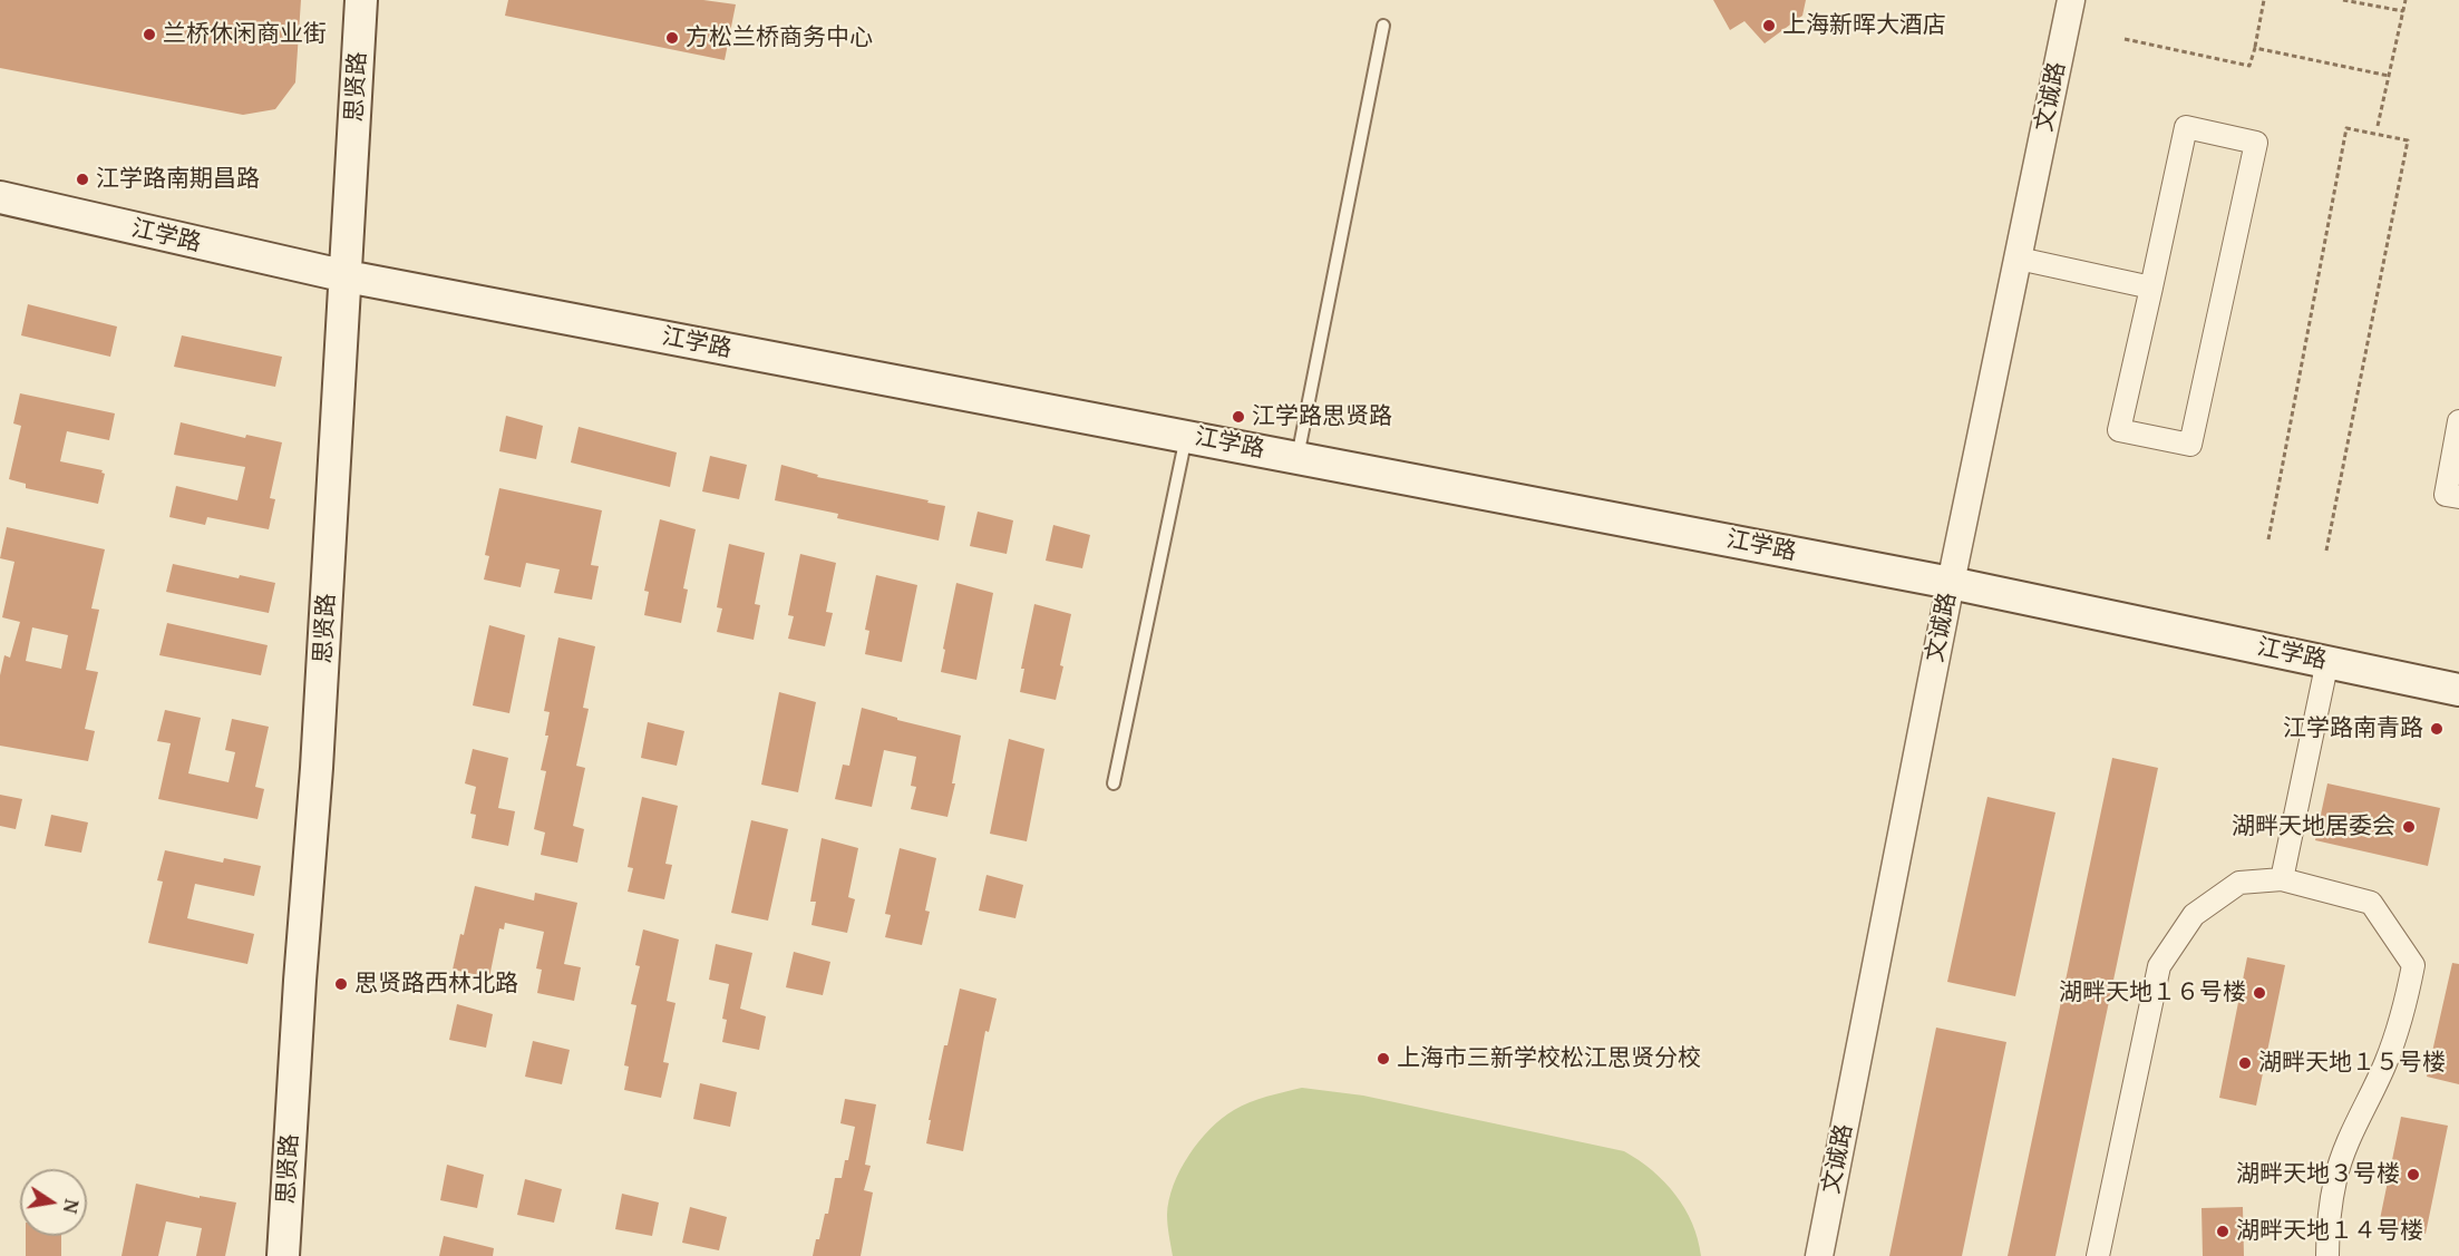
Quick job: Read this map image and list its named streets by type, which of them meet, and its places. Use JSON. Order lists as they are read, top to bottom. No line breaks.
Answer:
{"streets":{"main road":["思贤路","江学路"],"street":["文诚路"]},"crossings":[["思贤路","江学路"],["文诚路","江学路"]],"places":["上海新晖大酒店","兰桥休闲商业街","方松兰桥商务中心","江学路南期昌路","江学路思贤路","江学路南青路","湖畔天地居委会","思贤路西林北路","湖畔天地１６号楼","上海市三新学校松江思贤分校","湖畔天地１５号楼","湖畔天地３号楼","湖畔天地１４号楼"],"north":"right"}
